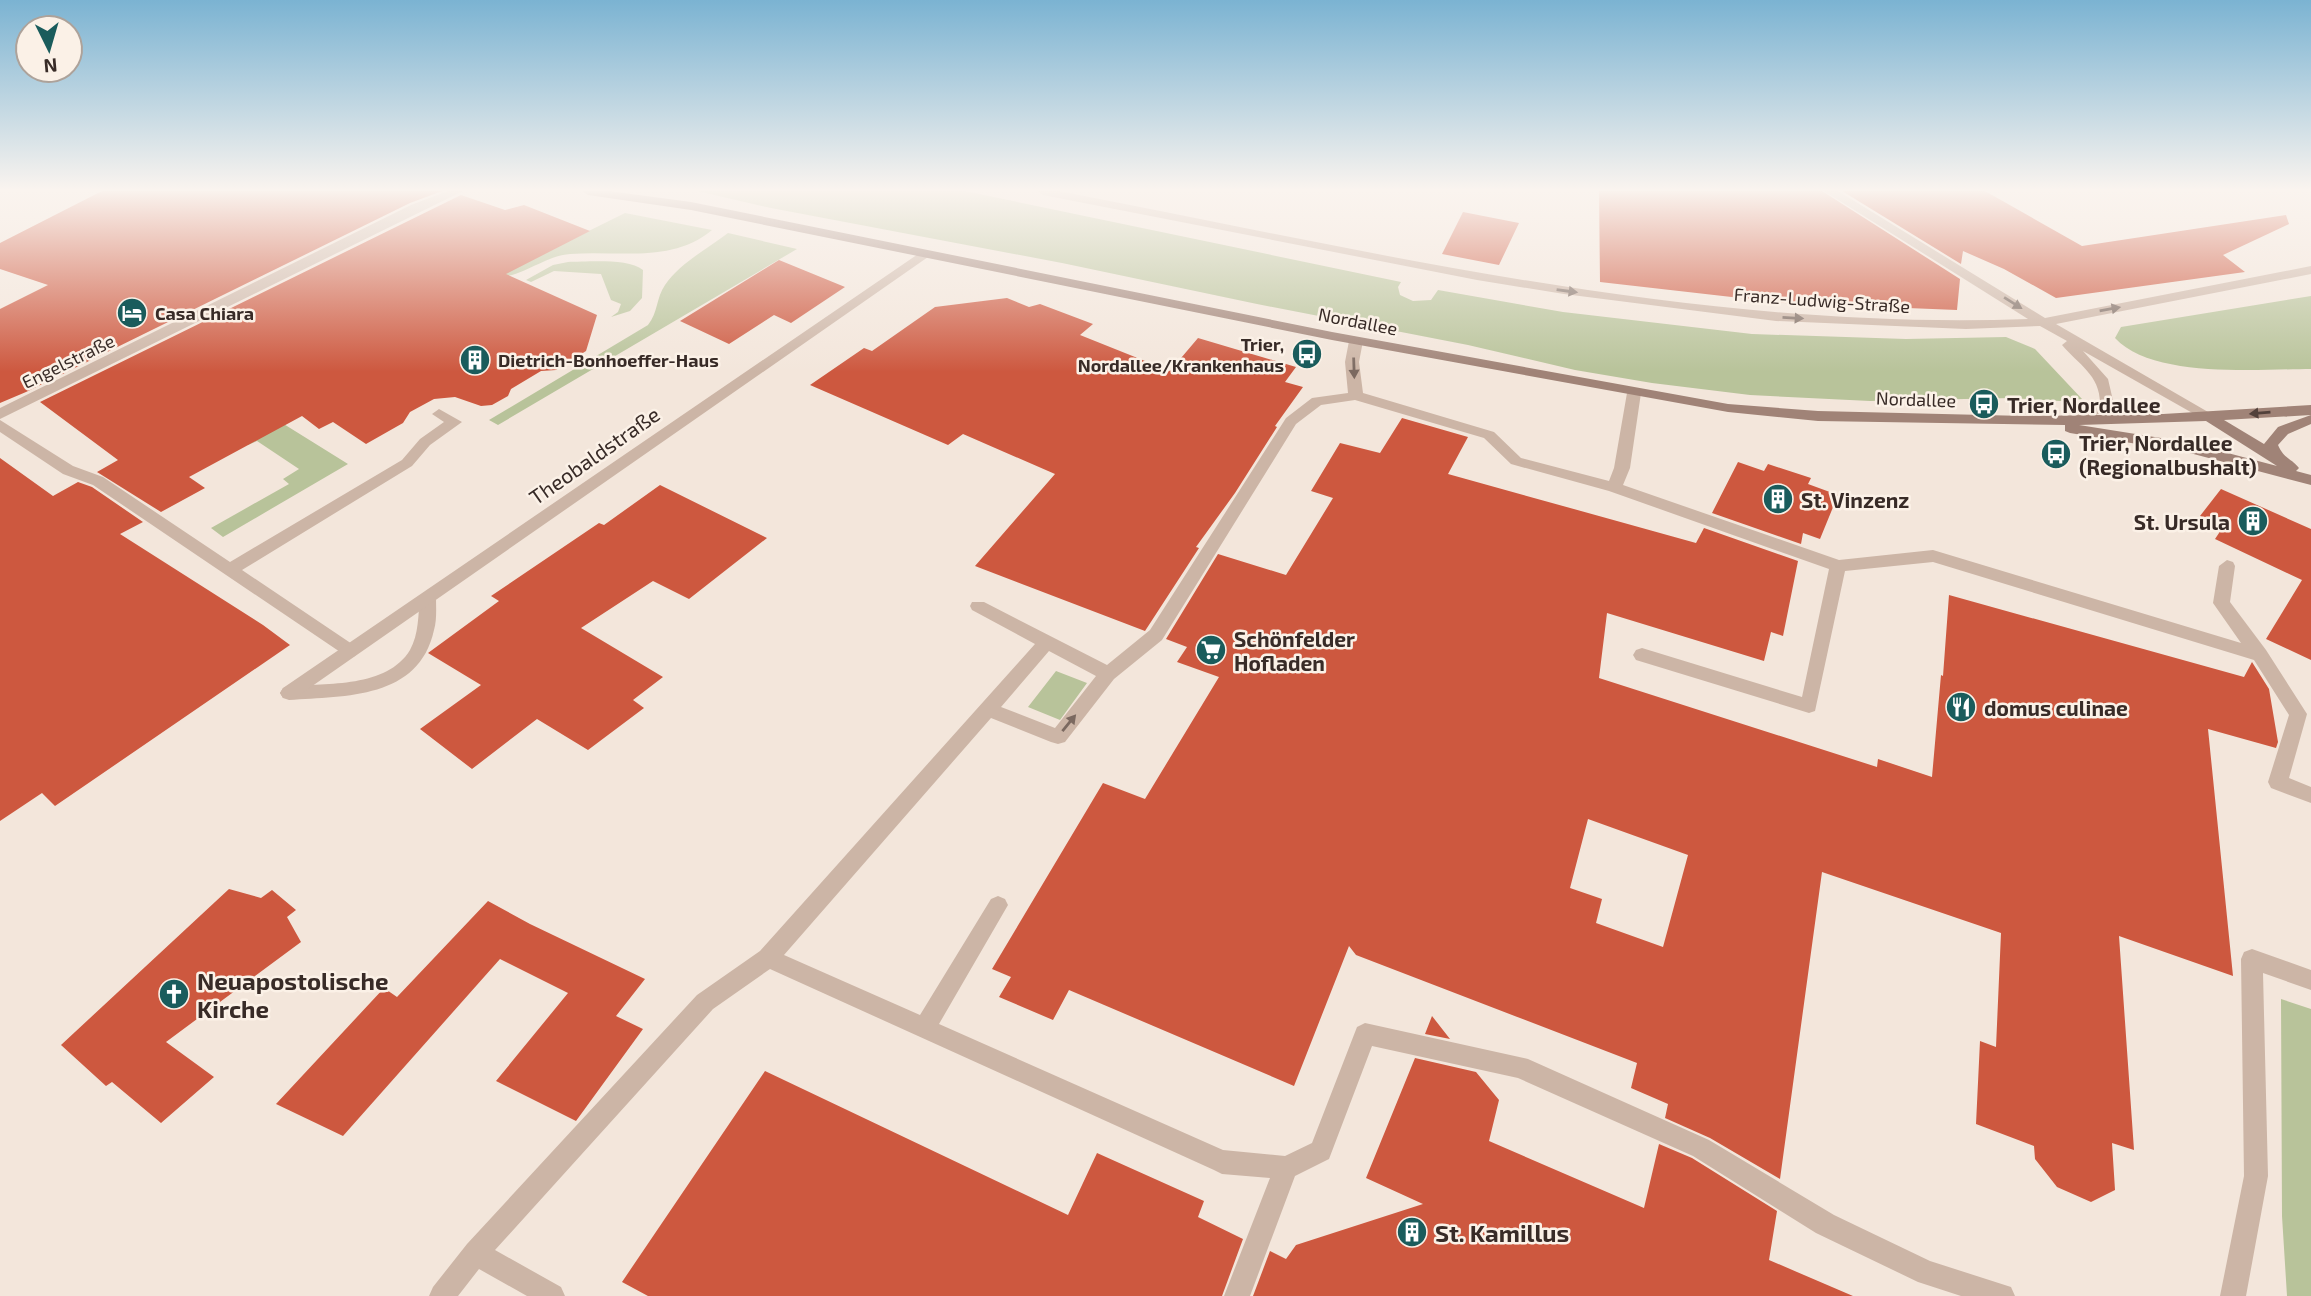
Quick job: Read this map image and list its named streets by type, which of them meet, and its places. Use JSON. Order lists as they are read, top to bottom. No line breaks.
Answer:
{"streets":{"main road":["Nordallee"],"street":["Franz-Ludwig-Straße","Engelstraße","Theobaldstraße"]},"crossings":[["Nordallee","Theobaldstraße"]],"one_way":["Franz-Ludwig-Straße"],"places":{"hotel":["Casa Chiara"],"bus stop":["Trier, Nordallee/Krankenhaus","Trier, Nordallee","Trier, Nordallee (Regionalbushalt)"],"building":["Dietrich-Bonhoeffer-Haus","St. Vinzenz","St. Ursula","St. Kamillus"],"supermarket":["Schönfelder Hofladen"],"restaurant":["domus culinae"],"church":["Neuapostolische Kirche"]},"north":"bottom"}
